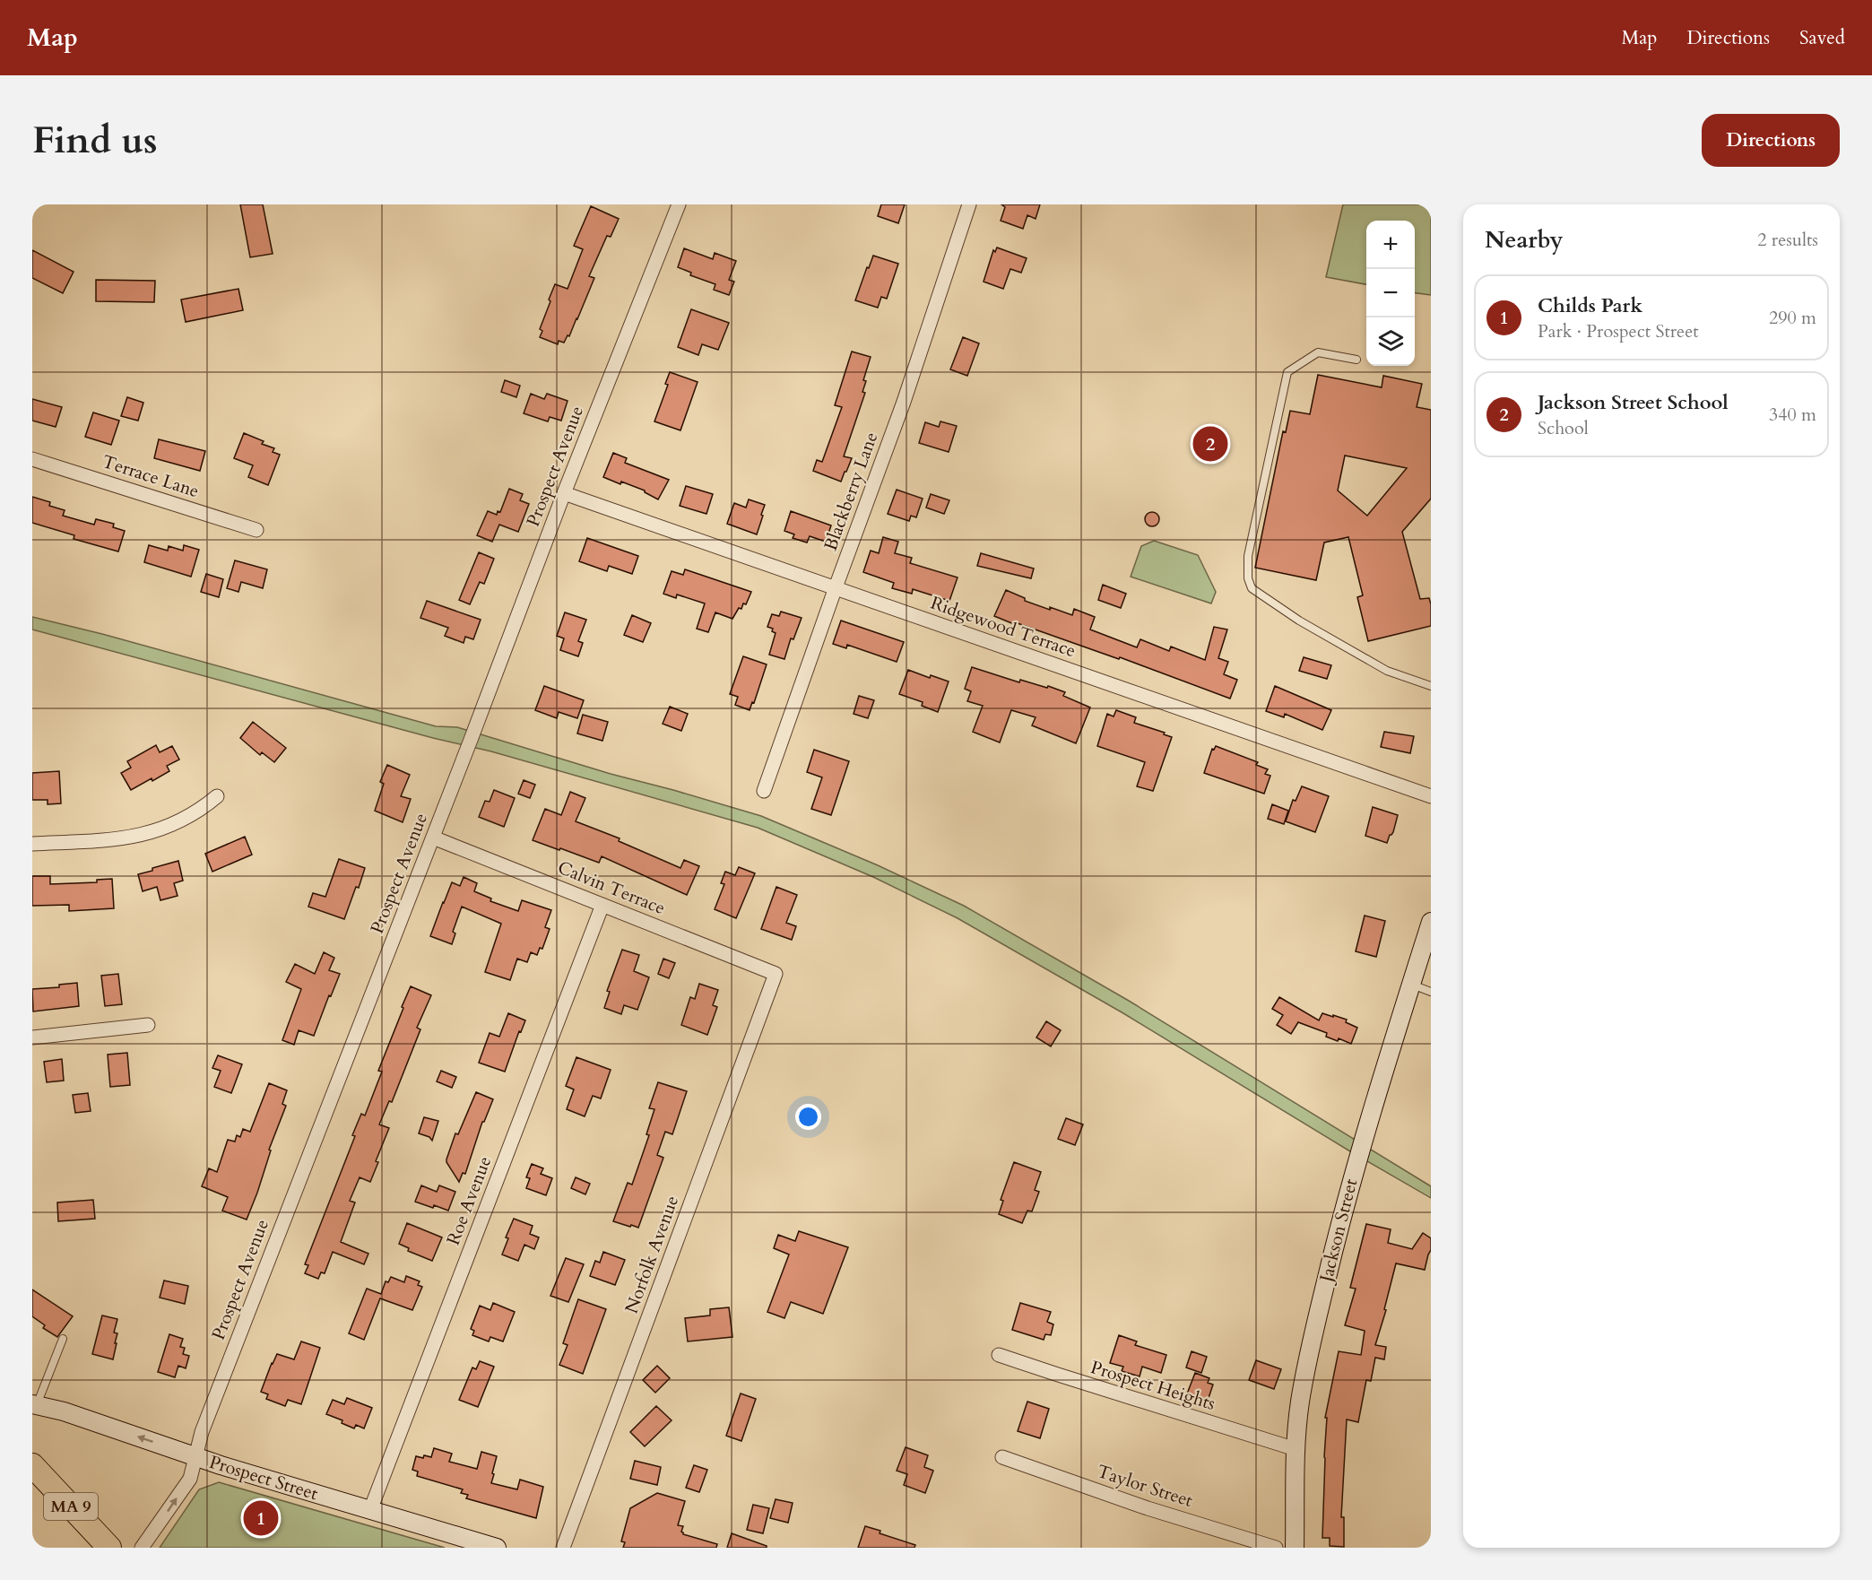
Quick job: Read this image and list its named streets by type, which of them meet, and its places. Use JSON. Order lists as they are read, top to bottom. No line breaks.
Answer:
{"streets":{"highway":["MA 9"],"street":["Prospect Avenue","Terrace Lane","Blackberry Lane","Ridgewood Terrace","Calvin Terrace","Roe Avenue","Jackson Street","Norfolk Avenue","Prospect Heights","Prospect Street","Taylor Street"]},"crossings":[["Prospect Avenue","Ridgewood Terrace"],["Prospect Avenue","Calvin Terrace"],["Prospect Avenue","Prospect Street"],["Blackberry Lane","Ridgewood Terrace"],["Calvin Terrace","Roe Avenue"],["Calvin Terrace","Norfolk Avenue"],["Roe Avenue","Prospect Street"],["Jackson Street","Prospect Heights"]],"one_way":["Prospect Street"],"page":{"header":"Map","nav":["Map","Directions","Saved"],"buttons":"Directions","title":"Find us","heading":["Nearby","2 results"],"map_buttons":["+","−"],"list":[{"mark":"1","name":"Childs Park","note":"Park · Prospect Street","value":"290 m"},{"mark":"2","name":"Jackson Street School","note":"School","value":"340 m"}],"pins":["2","1"]}}
